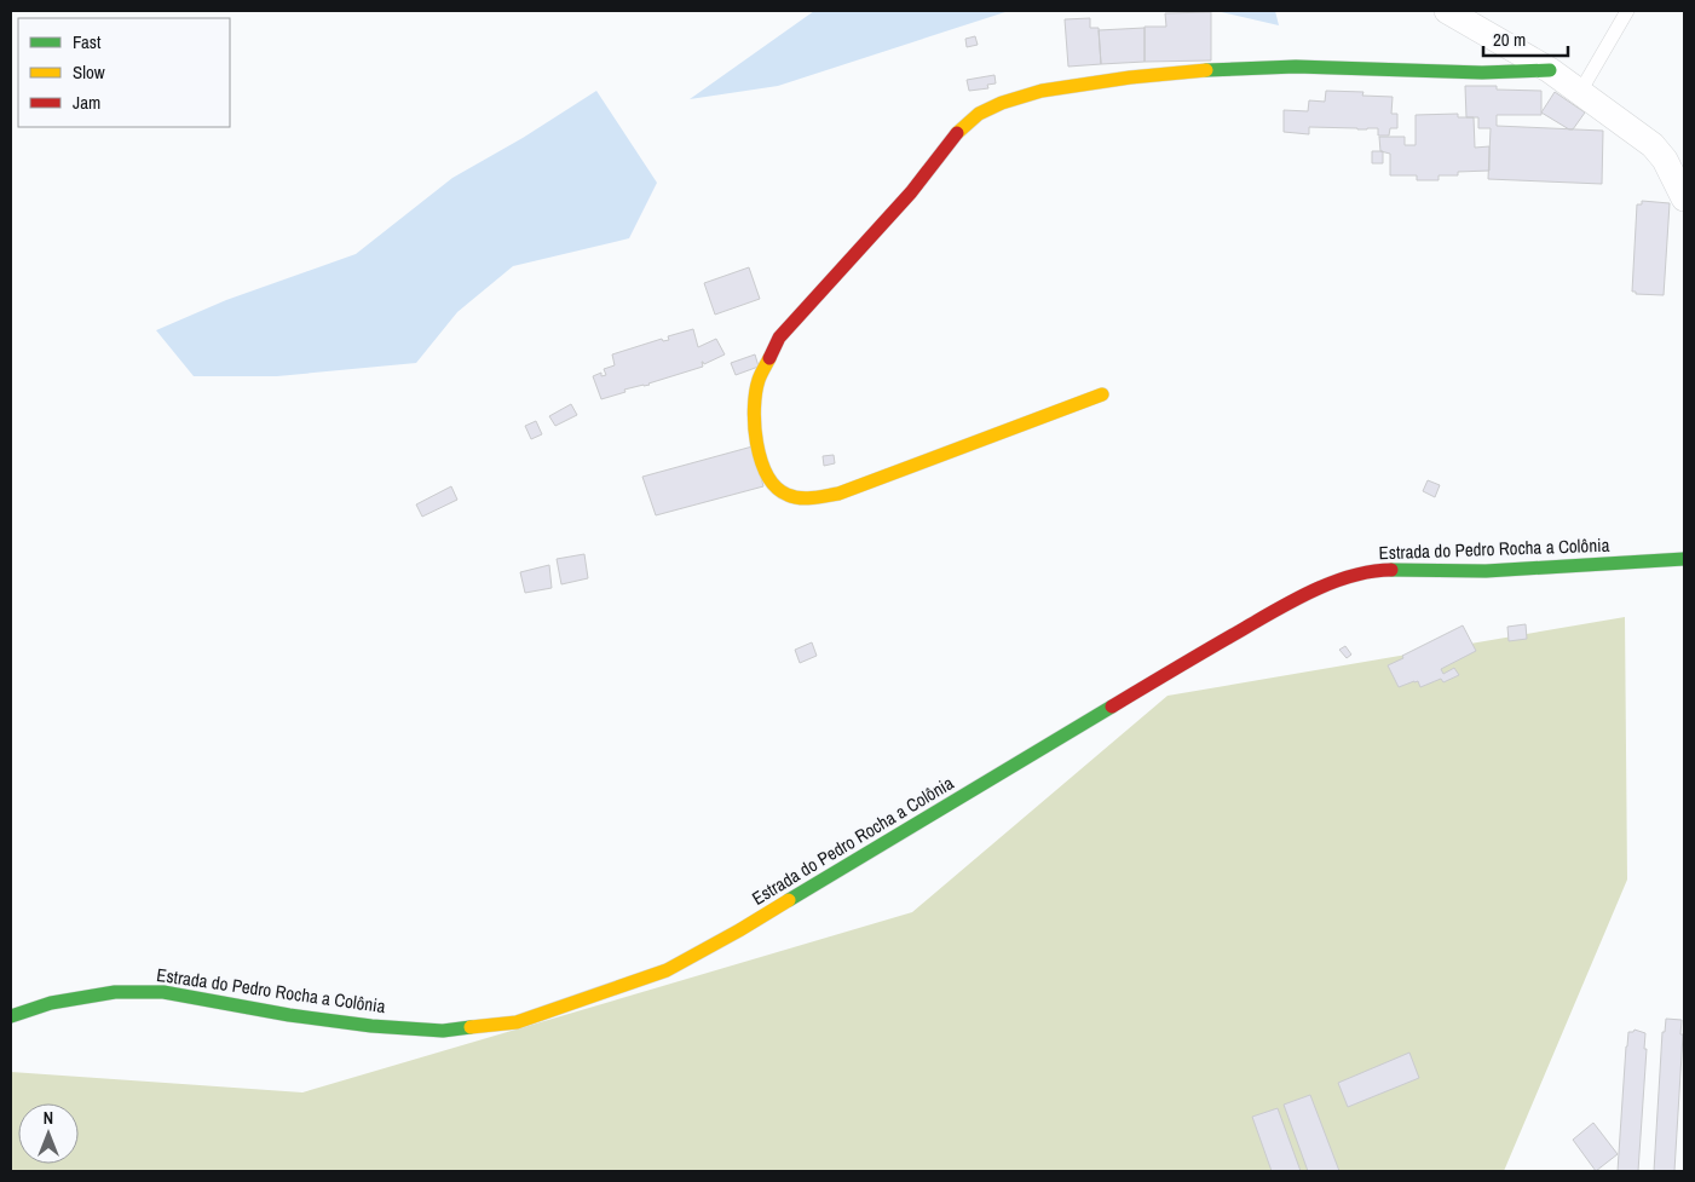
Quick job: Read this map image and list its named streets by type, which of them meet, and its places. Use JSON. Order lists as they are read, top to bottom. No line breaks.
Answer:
{"streets":{"street":["Estrada do Pedro Rocha a Colônia"]},"legend":["Fast","Slow","Jam"],"scale_bar":"20 m","north":"top"}
